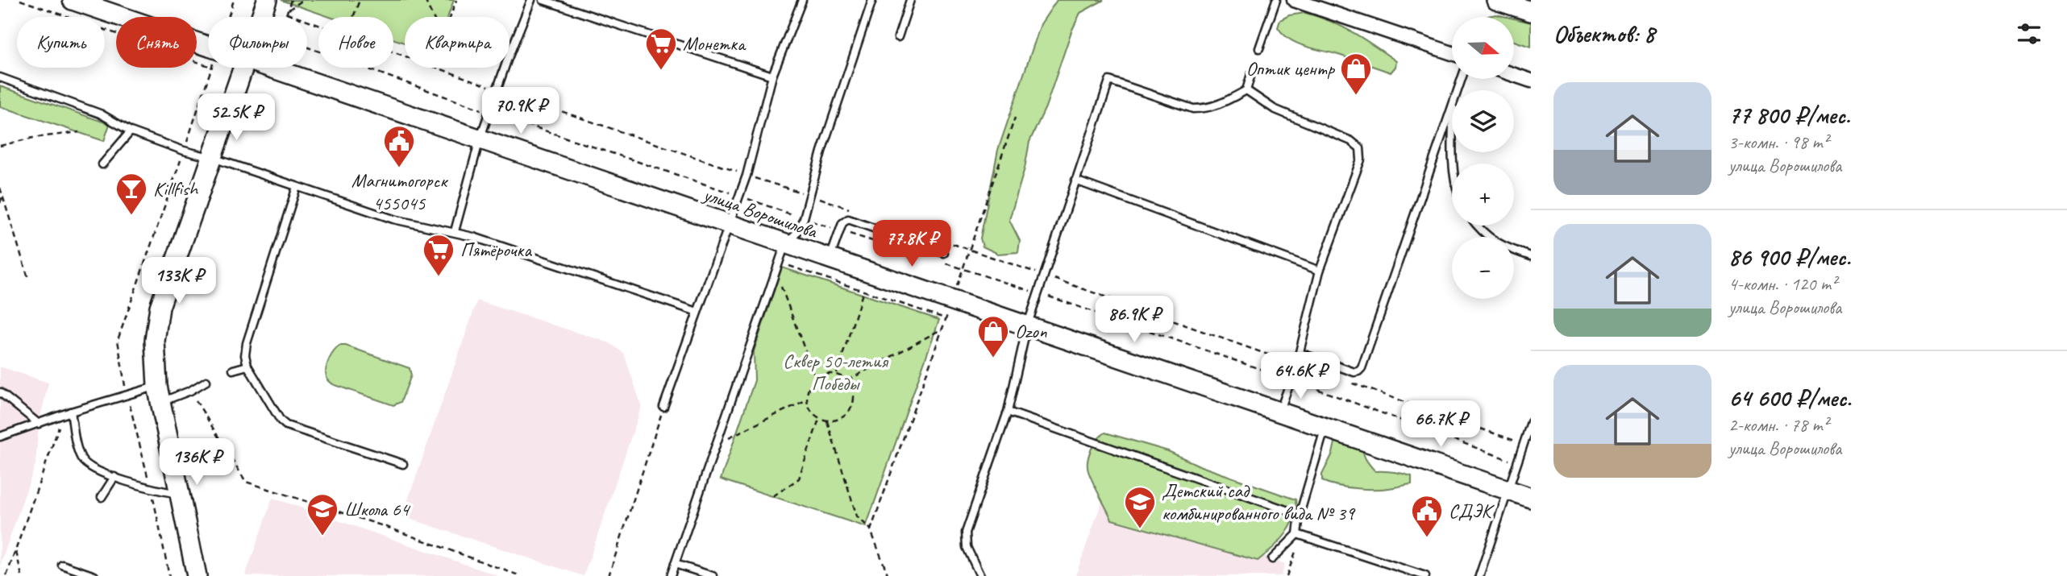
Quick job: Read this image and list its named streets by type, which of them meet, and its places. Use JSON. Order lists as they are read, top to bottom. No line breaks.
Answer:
{"streets":{"main road":["улица Ворошилова"]},"parks":["Сквер 50-летия Победы"],"places":{"supermarket":["Монетка","Пятёрочка"],"shop":["Оптик центр","Ozon"],"public building":["Магнитогорск 455045","СДЭК"],"bar":["Killfish"],"school or university":["Детский сад комбинированного вида № 39","Школа 64"]},"north":"right","page":{"heading":"Объектов: 8","map_buttons":["+","−"],"chip":["Купить","Снять","Фильтры","Новое","Квартира"],"list":[{"name":"77 800 ₽/мес.","note":"3-комн. · 98 m² · улица Ворошилова"},{"name":"86 900 ₽/мес.","note":"4-комн. · 120 m² · улица Ворошилова"},{"name":"64 600 ₽/мес.","note":"2-комн. · 78 m² · улица Ворошилова"}],"price":["70.9K ₽","52.5K ₽","77.8K ₽","133K ₽","86.9K ₽","64.6K ₽","66.7K ₽","136K ₽"]}}
